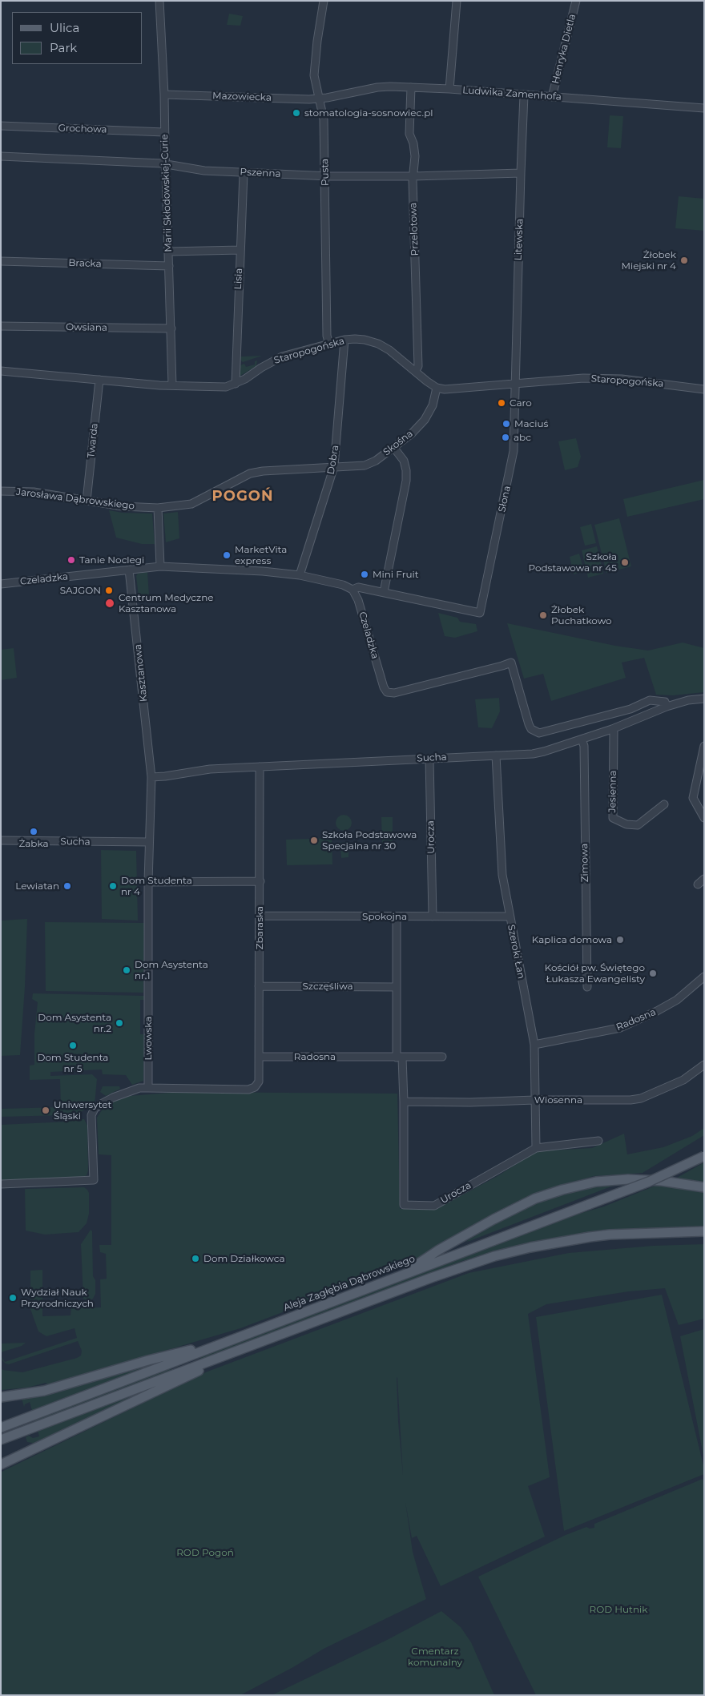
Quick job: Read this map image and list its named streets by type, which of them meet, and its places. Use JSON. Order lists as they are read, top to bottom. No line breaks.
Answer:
{"streets":{"main road":["Aleja Zagłębia Dąbrowskiego"],"street":["Henryka Dietla","Ludwika Zamenhofa","Mazowiecka","Grochowa","Pusta","Pszenna","Marii Skłodowskiej-Curie","Przelotowa","Litewska","Bracka","Lisia","Owsiana","Staropogońska","Twarda","Skośna","Dobra","Jarosława Dąbrowskiego","Słona","Czeladzka","Kasztanowa","Sucha","Jesienna","Urocza","Zimowa","Spokojna","Zbaraska","Szeroki Łan","Szczęśliwa","Radosna","Lwowska","Wiosenna"]},"crossings":[["Henryka Dietla","Ludwika Zamenhofa"],["Ludwika Zamenhofa","Mazowiecka"],["Ludwika Zamenhofa","Pusta"],["Ludwika Zamenhofa","Przelotowa"],["Ludwika Zamenhofa","Litewska"],["Mazowiecka","Pusta"],["Mazowiecka","Marii Skłodowskiej-Curie"],["Grochowa","Marii Skłodowskiej-Curie"],["Pusta","Pszenna"],["Pusta","Staropogońska"],["Pszenna","Marii Skłodowskiej-Curie"],["Pszenna","Przelotowa"],["Pszenna","Litewska"],["Pszenna","Lisia"],["Marii Skłodowskiej-Curie","Bracka"],["Marii Skłodowskiej-Curie","Owsiana"],["Marii Skłodowskiej-Curie","Staropogońska"],["Przelotowa","Staropogońska"],["Litewska","Staropogońska"],["Litewska","Słona"],["Lisia","Staropogońska"],["Staropogońska","Twarda"],["Staropogońska","Skośna"],["Staropogońska","Dobra"],["Staropogońska","Słona"],["Twarda","Jarosława Dąbrowskiego"],["Skośna","Dobra"],["Skośna","Jarosława Dąbrowskiego"],["Dobra","Jarosława Dąbrowskiego"],["Dobra","Czeladzka"],["Czeladzka","Kasztanowa"],["Czeladzka","Sucha"],["Kasztanowa","Sucha"],["Kasztanowa","Lwowska"],["Sucha","Jesienna"],["Sucha","Urocza"],["Sucha","Zimowa"],["Sucha","Zbaraska"],["Sucha","Szeroki Łan"],["Sucha","Lwowska"],["Urocza","Spokojna"],["Urocza","Szeroki Łan"],["Urocza","Szczęśliwa"],["Urocza","Radosna"],["Urocza","Wiosenna"],["Spokojna","Zbaraska"],["Spokojna","Szeroki Łan"],["Zbaraska","Szczęśliwa"],["Zbaraska","Radosna"],["Zbaraska","Lwowska"],["Szeroki Łan","Radosna"],["Szeroki Łan","Wiosenna"]],"districts":["POGOŃ"],"parks":["ROD Pogoń","ROD Hutnik","Cmentarz komunalny"],"places":["stomatologia-sosnowiec.pl","Żłobek Miejski nr 4","Caro","Maciuś","abc","MarketVita express","Tanie Noclegi","Szkoła Podstawowa nr 45","Mini Fruit","SAJGON","Centrum Medyczne Kasztanowa","Żłobek Puchatkowo","Żabka","Szkoła Podstawowa Specjalna nr 30","Lewiatan","Dom Studenta nr 4","Kaplica domowa","Dom Asystenta nr.1","Kościół pw. Świętego Łukasza Ewangelisty","Dom Asystenta nr.2","Dom Studenta nr 5","Uniwersytet Śląski","Dom Działkowca","Wydział Nauk Przyrodniczych"],"legend":["Ulica","Park"]}
